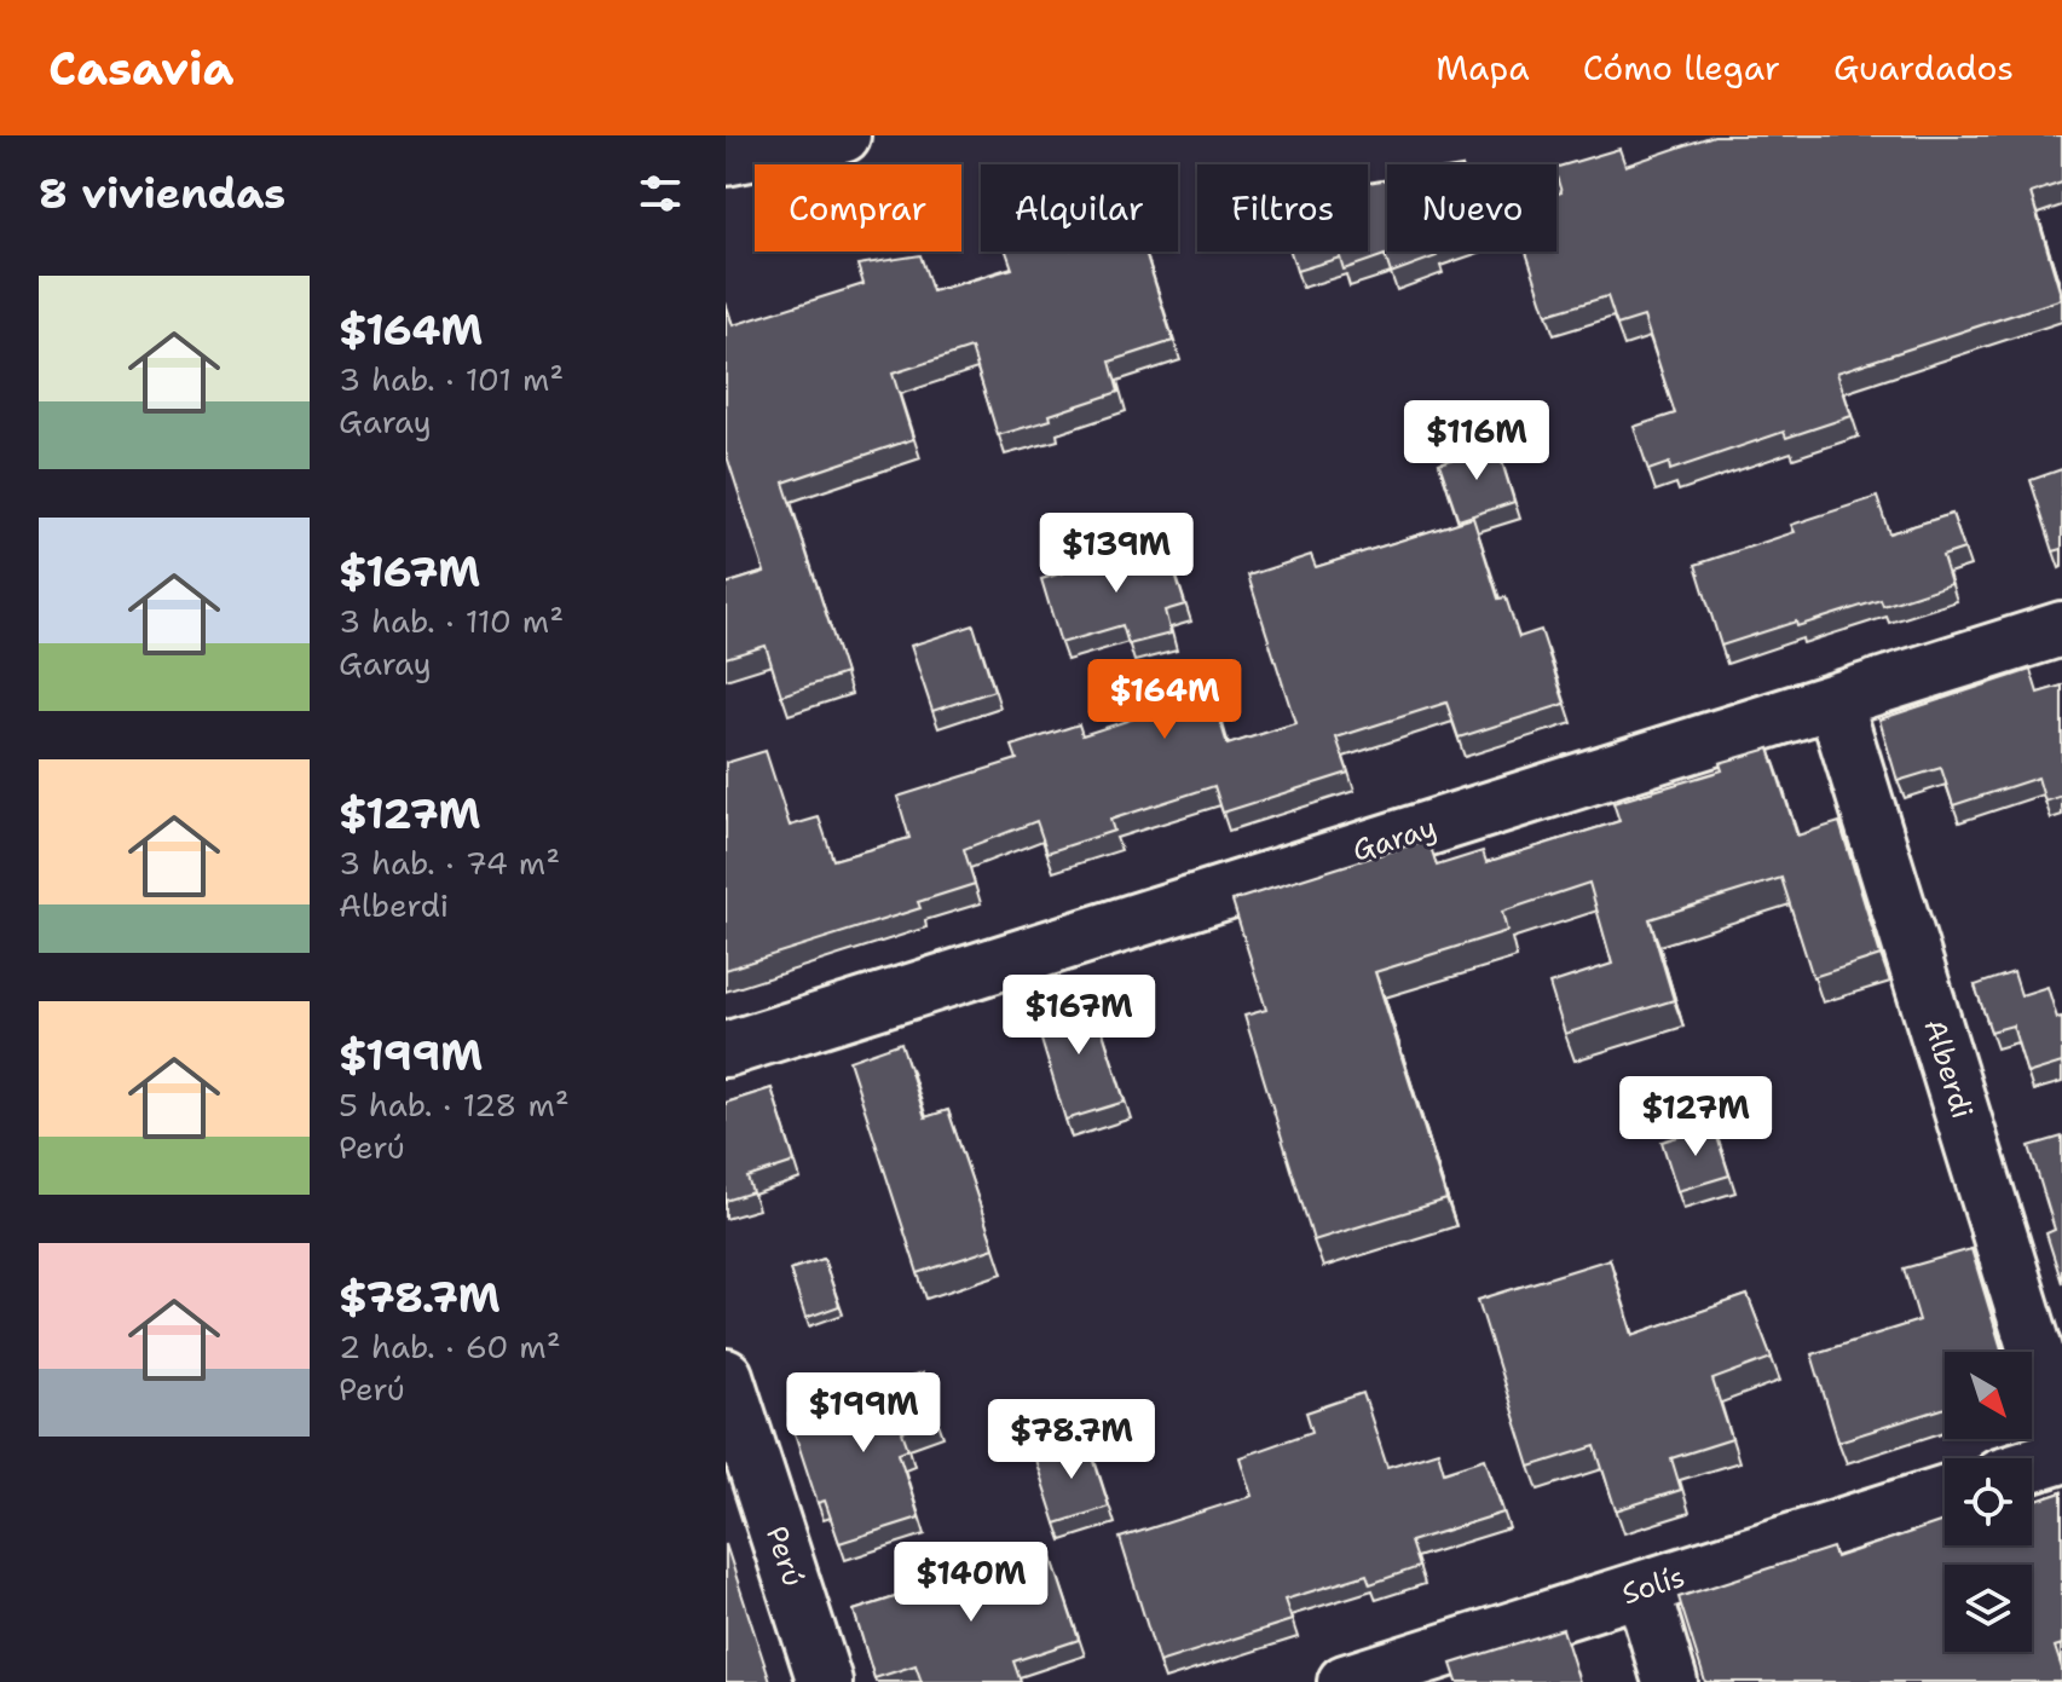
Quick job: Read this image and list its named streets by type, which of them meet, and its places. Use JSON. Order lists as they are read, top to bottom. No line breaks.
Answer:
{"streets":{"street":["Garay","Alberdi","Perú","Solís"]},"crossings":[["Garay","Alberdi"]],"north":"bottom right","page":{"header":"Casavia","nav":["Mapa","Cómo llegar","Guardados"],"heading":"8 viviendas","chip":["Comprar","Alquilar","Filtros","Nuevo"],"list":[{"name":"$164M","note":"3 hab. · 101 m² · Garay"},{"name":"$167M","note":"3 hab. · 110 m² · Garay"},{"name":"$127M","note":"3 hab. · 74 m² · Alberdi"},{"name":"$199M","note":"5 hab. · 128 m² · Perú"},{"name":"$78.7M","note":"2 hab. · 60 m² · Perú"}],"price":["$116M","$139M","$164M","$167M","$127M","$199M","$78.7M","$140M"]}}
